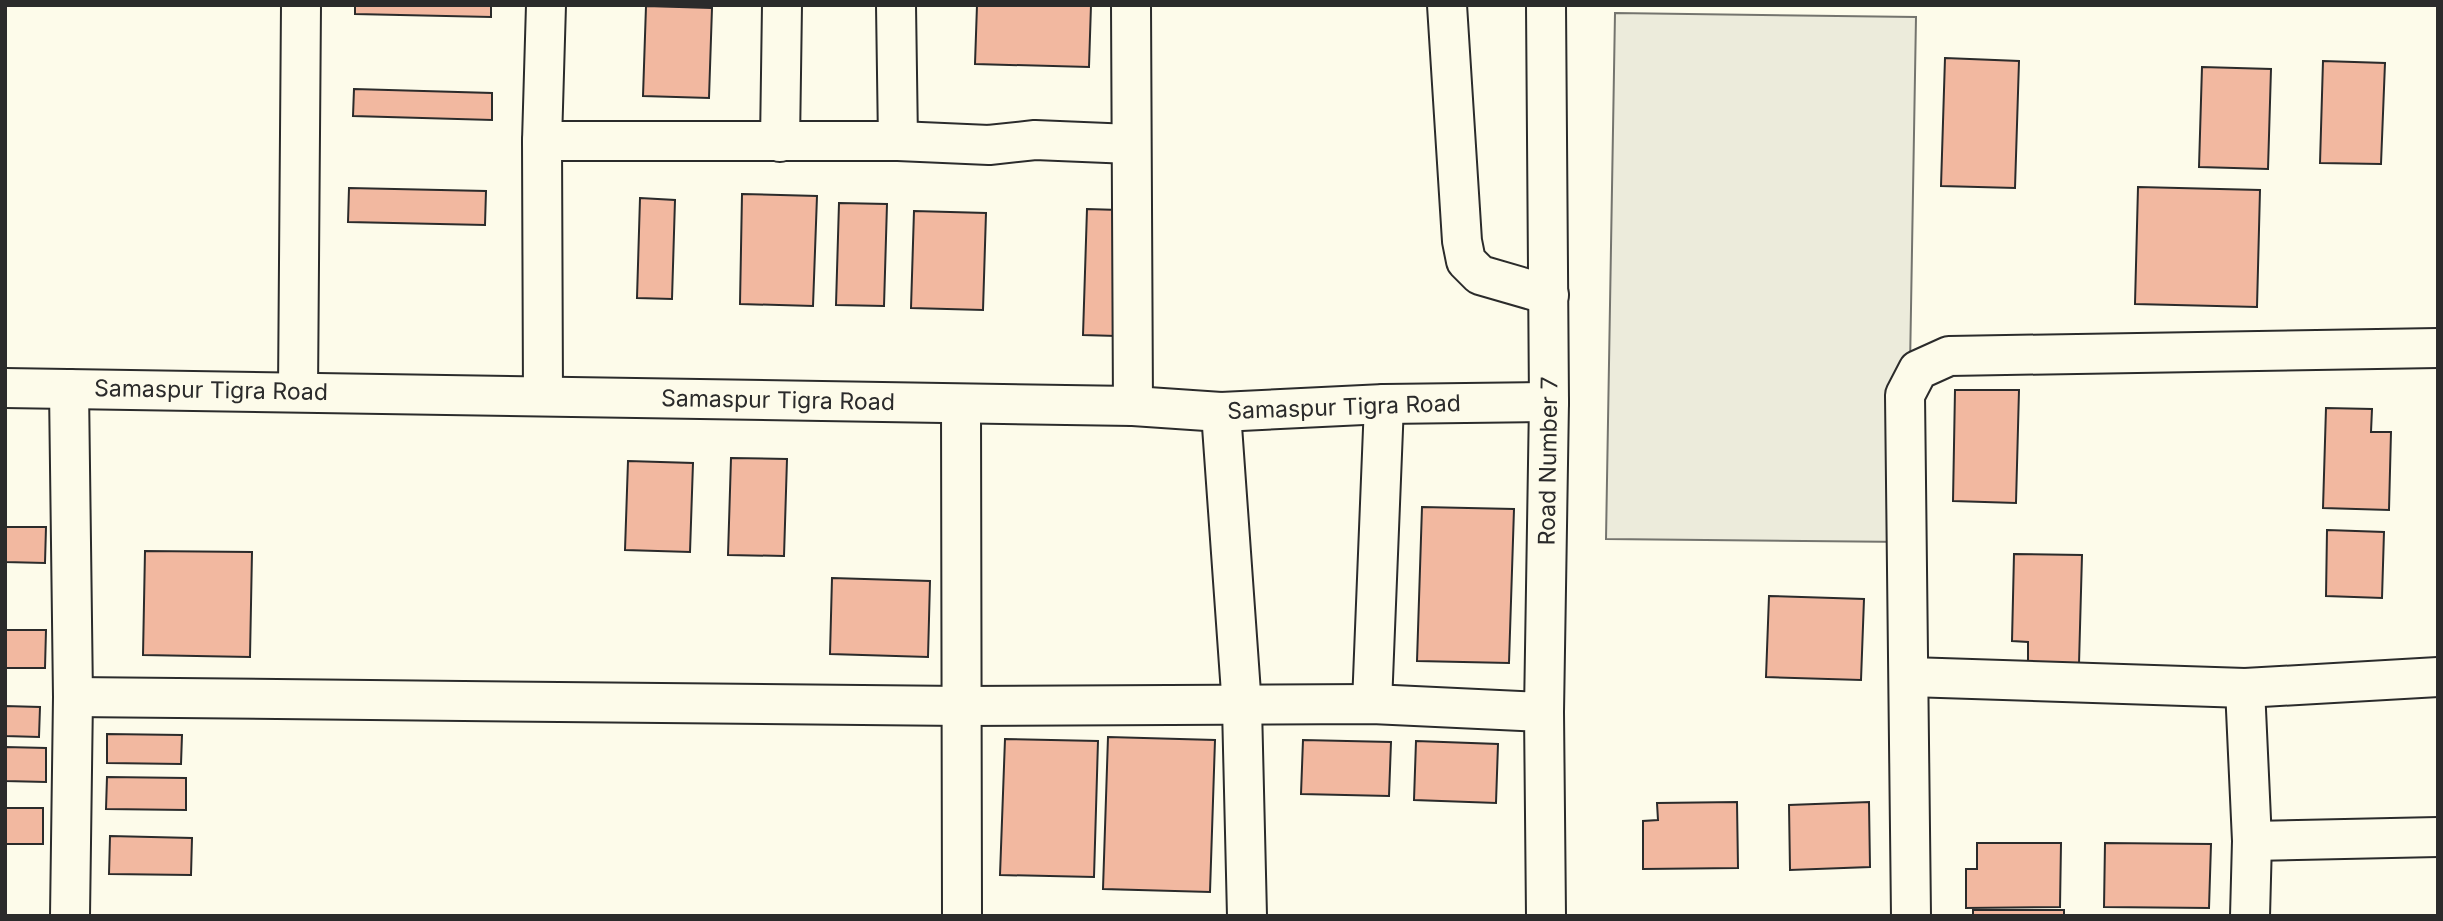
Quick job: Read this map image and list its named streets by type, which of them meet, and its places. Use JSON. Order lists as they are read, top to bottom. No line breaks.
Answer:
{"streets":{"street":["Samaspur Tigra Road","Road Number 7"]},"crossings":[["Samaspur Tigra Road","Road Number 7"]]}
